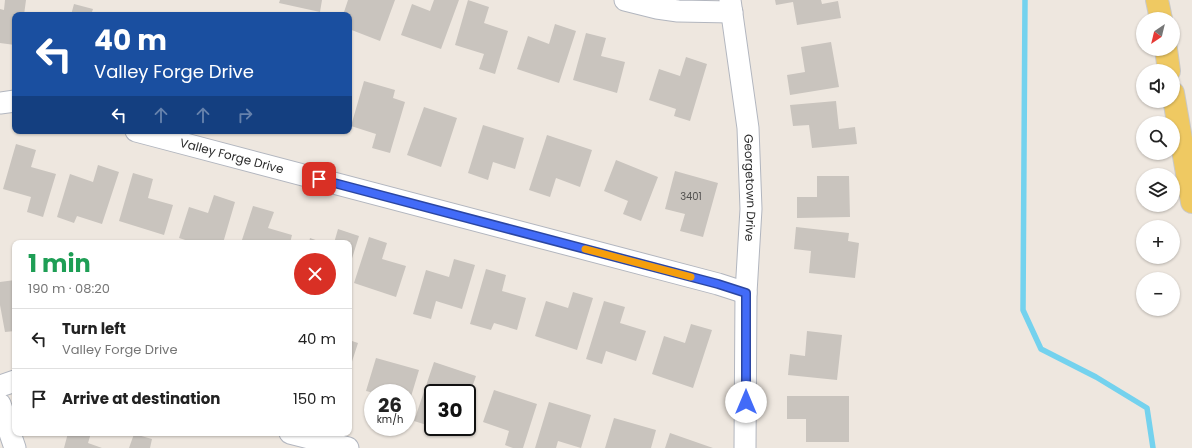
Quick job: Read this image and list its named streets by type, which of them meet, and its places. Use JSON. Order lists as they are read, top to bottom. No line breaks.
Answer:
{"streets":{"street":["Valley Forge Drive","Georgetown Drive"]},"crossings":[["Valley Forge Drive","Georgetown Drive"]],"house_numbers":["3401"],"north":"bottom left","page":{"map_buttons":["+","−"],"turn":["40 m","Valley Forge Drive"],"heading":["1 min","190 m · 08:20"],"list":[{"name":"Turn left","note":"Valley Forge Drive","value":"40 m"},{"name":"Arrive at destination","value":"150 m"}],"speed":"26 km/h","limit":"30"}}
